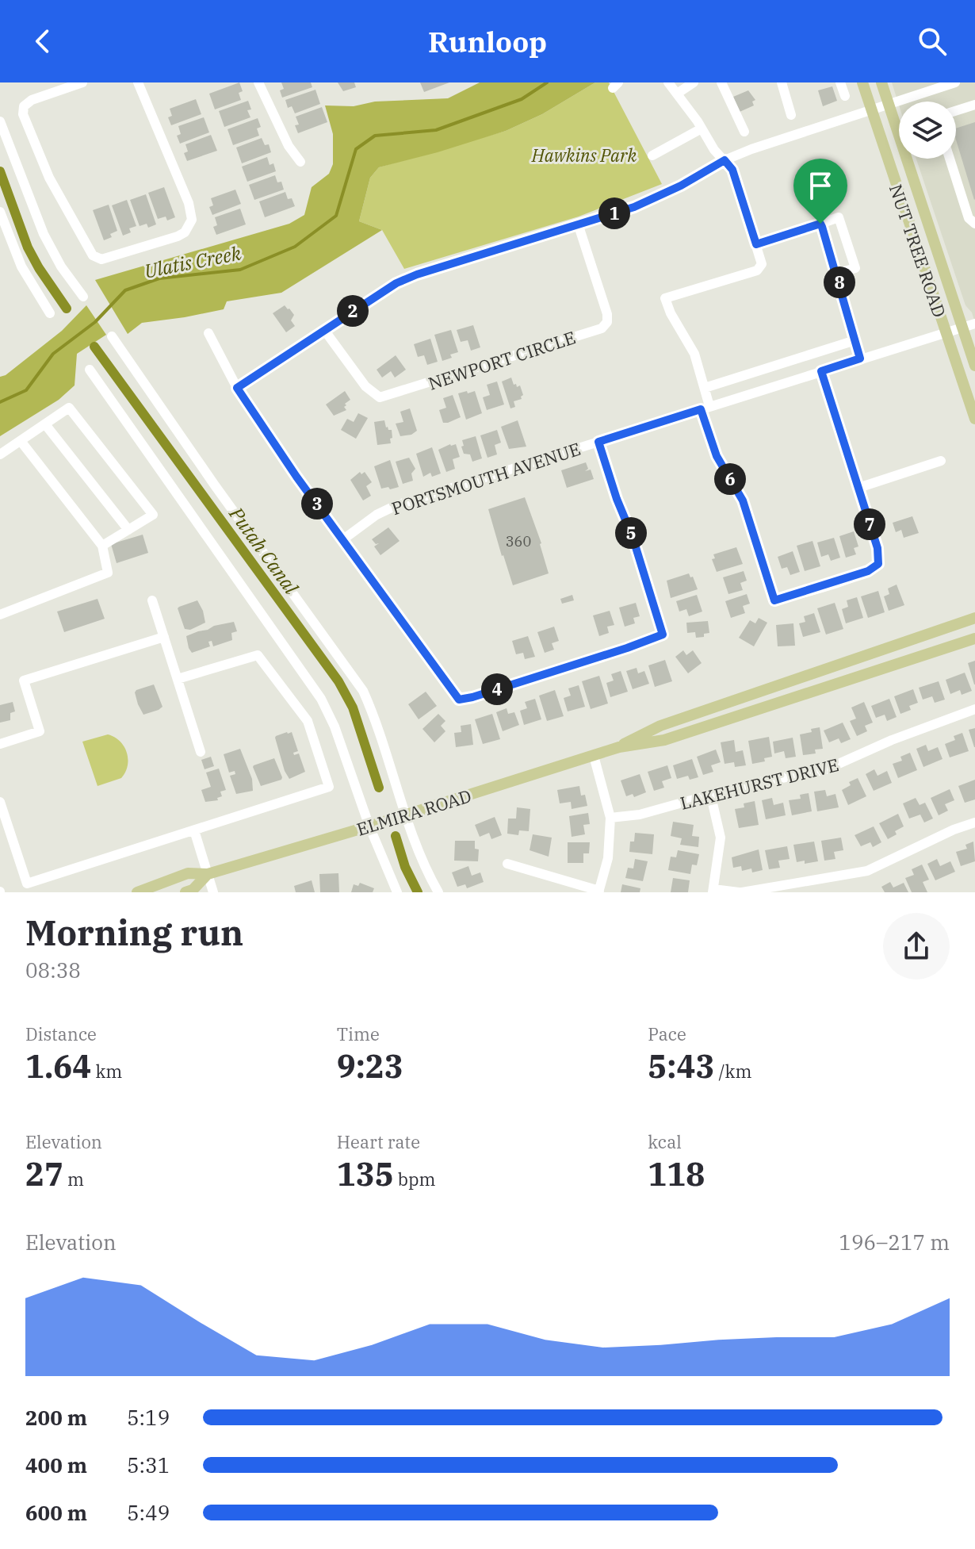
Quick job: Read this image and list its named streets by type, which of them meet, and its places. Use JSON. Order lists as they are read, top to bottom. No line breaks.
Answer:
{"streets":{"main road":["NUT TREE ROAD","ELMIRA ROAD"],"street":["NEWPORT CIRCLE","PORTSMOUTH AVENUE","LAKEHURST DRIVE"]},"crossings":[["NUT TREE ROAD","PORTSMOUTH AVENUE"]],"water":["Ulatis Creek","Putah Canal"],"parks":["Hawkins Park"],"house_numbers":["360"],"page":{"header":"Runloop","pins":["1","8","2","6","3","7","5","4"],"heading":["Morning run","08:38"],"stats":[["Distance","1.64 km"],["Time","9:23"],["Pace","5:43 /km"],["Elevation","27 m"],["Heart rate","135 bpm"],["kcal","118"]],"chart":["Elevation","196–217 m"],"list":[{"name":"200 m","note":"5:19"},{"name":"400 m","note":"5:31"},{"name":"600 m","note":"5:49"}]}}
